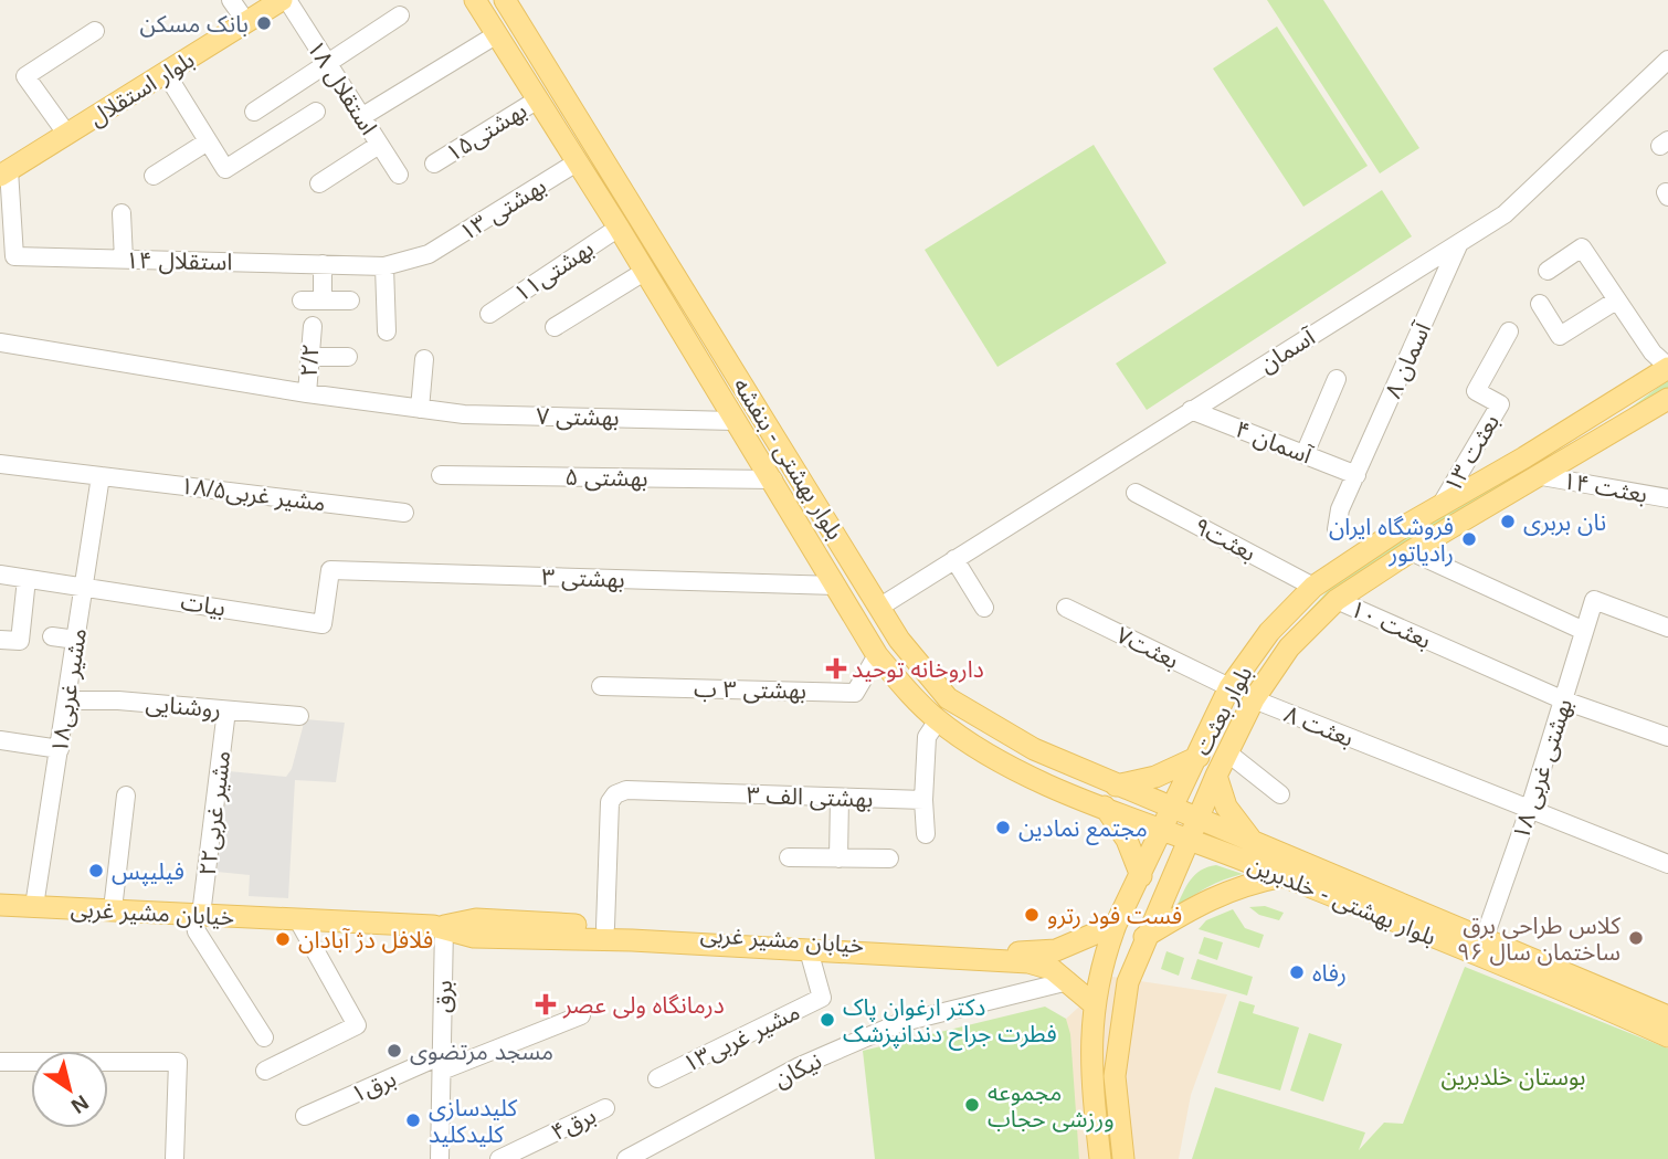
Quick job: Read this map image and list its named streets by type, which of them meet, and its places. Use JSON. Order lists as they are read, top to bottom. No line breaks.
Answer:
{"streets":{"main road":["بلوار استقلال","بلوار بهشتی - بنفشه","بلوار بعثت","بلوار بهشتی - خلدبرین","خیابان مشیر غربی"],"street":["استقلال ۱۸","بهشتی۱۵","بهشتی ۱۳","استقلال ۱۴","بهشتی۱۱","آسمان","۲/۲","۸ آسمان","بهشتی ۷","۴ آسمان","۱۳ بعثت","بهشتی ۵","بعثت ۱۴","مشیر غربی۱۸/۵","بعثت۹","بهشتی ۳","بیات","۱۰ بعثت","بعثت۷","بهشتی ۳ ب","مشیر غربی۱۸","روشنایی","۸ بعثت","بهشتی غربی ۱۸","بهشتی الف ۳","مشیر غربی۲۲","برق","مشیر غربی۱۳","نیکان","برق۱","برق۴"]},"crossings":[["استقلال ۱۸","بلوار استقلال"],["بلوار استقلال","استقلال ۱۴"],["بهشتی۱۵","بلوار بهشتی - بنفشه"],["بهشتی ۱۳","استقلال ۱۴"],["بهشتی ۱۳","بلوار بهشتی - بنفشه"],["بهشتی۱۱","بلوار بهشتی - بنفشه"],["آسمان","۸ آسمان"],["آسمان","۴ آسمان"],["آسمان","بلوار بهشتی - بنفشه"],["۲/۲","بهشتی ۷"],["۸ آسمان","۴ آسمان"],["بهشتی ۷","بلوار بهشتی - بنفشه"],["۱۳ بعثت","بلوار بعثت"],["بلوار بهشتی - بنفشه","بهشتی ۵"],["بلوار بهشتی - بنفشه","بهشتی ۳"],["بلوار بهشتی - بنفشه","بهشتی ۳ ب"],["بلوار بهشتی - بنفشه","بلوار بعثت"],["بلوار بهشتی - بنفشه","بلوار بهشتی - خلدبرین"],["بعثت ۱۴","بلوار بعثت"],["مشیر غربی۱۸/۵","مشیر غربی۱۸"],["بعثت۹","بلوار بعثت"],["بهشتی ۳","بیات"],["بیات","مشیر غربی۱۸"],["۱۰ بعثت","بلوار بعثت"],["۱۰ بعثت","بهشتی غربی ۱۸"],["بعثت۷","بلوار بعثت"],["مشیر غربی۱۸","روشنایی"],["مشیر غربی۱۸","خیابان مشیر غربی"],["روشنایی","مشیر غربی۲۲"],["بلوار بعثت","۸ بعثت"],["بلوار بعثت","بلوار بهشتی - خلدبرین"],["بلوار بعثت","خیابان مشیر غربی"],["۸ بعثت","بهشتی غربی ۱۸"],["بهشتی غربی ۱۸","بلوار بهشتی - خلدبرین"],["بهشتی الف ۳","خیابان مشیر غربی"],["مشیر غربی۲۲","خیابان مشیر غربی"],["خیابان مشیر غربی","برق"],["خیابان مشیر غربی","مشیر غربی۱۳"],["خیابان مشیر غربی","نیکان"],["برق","برق۱"]],"parks":["بوستان خلدبرین"],"places":{"other":["بانک مسکن","نان بربری","فروشگاه ایران رادیاتور","مجتمع نمادین","فیلیپس","فست فود رترو","کلاس طراحی برق ساختمان سال ۹۶","فلافل دژ آبادان","رفاه","دکتر ارغوان پاک فطرت جراح دندانپزشک","مسجد مرتضوی","مجموعه ورزشی حجاب","کلیدسازی کلیدکلید"],"health":["داروخانه توحید","درمانگاه ولی عصر"]},"north":"bottom right"}
